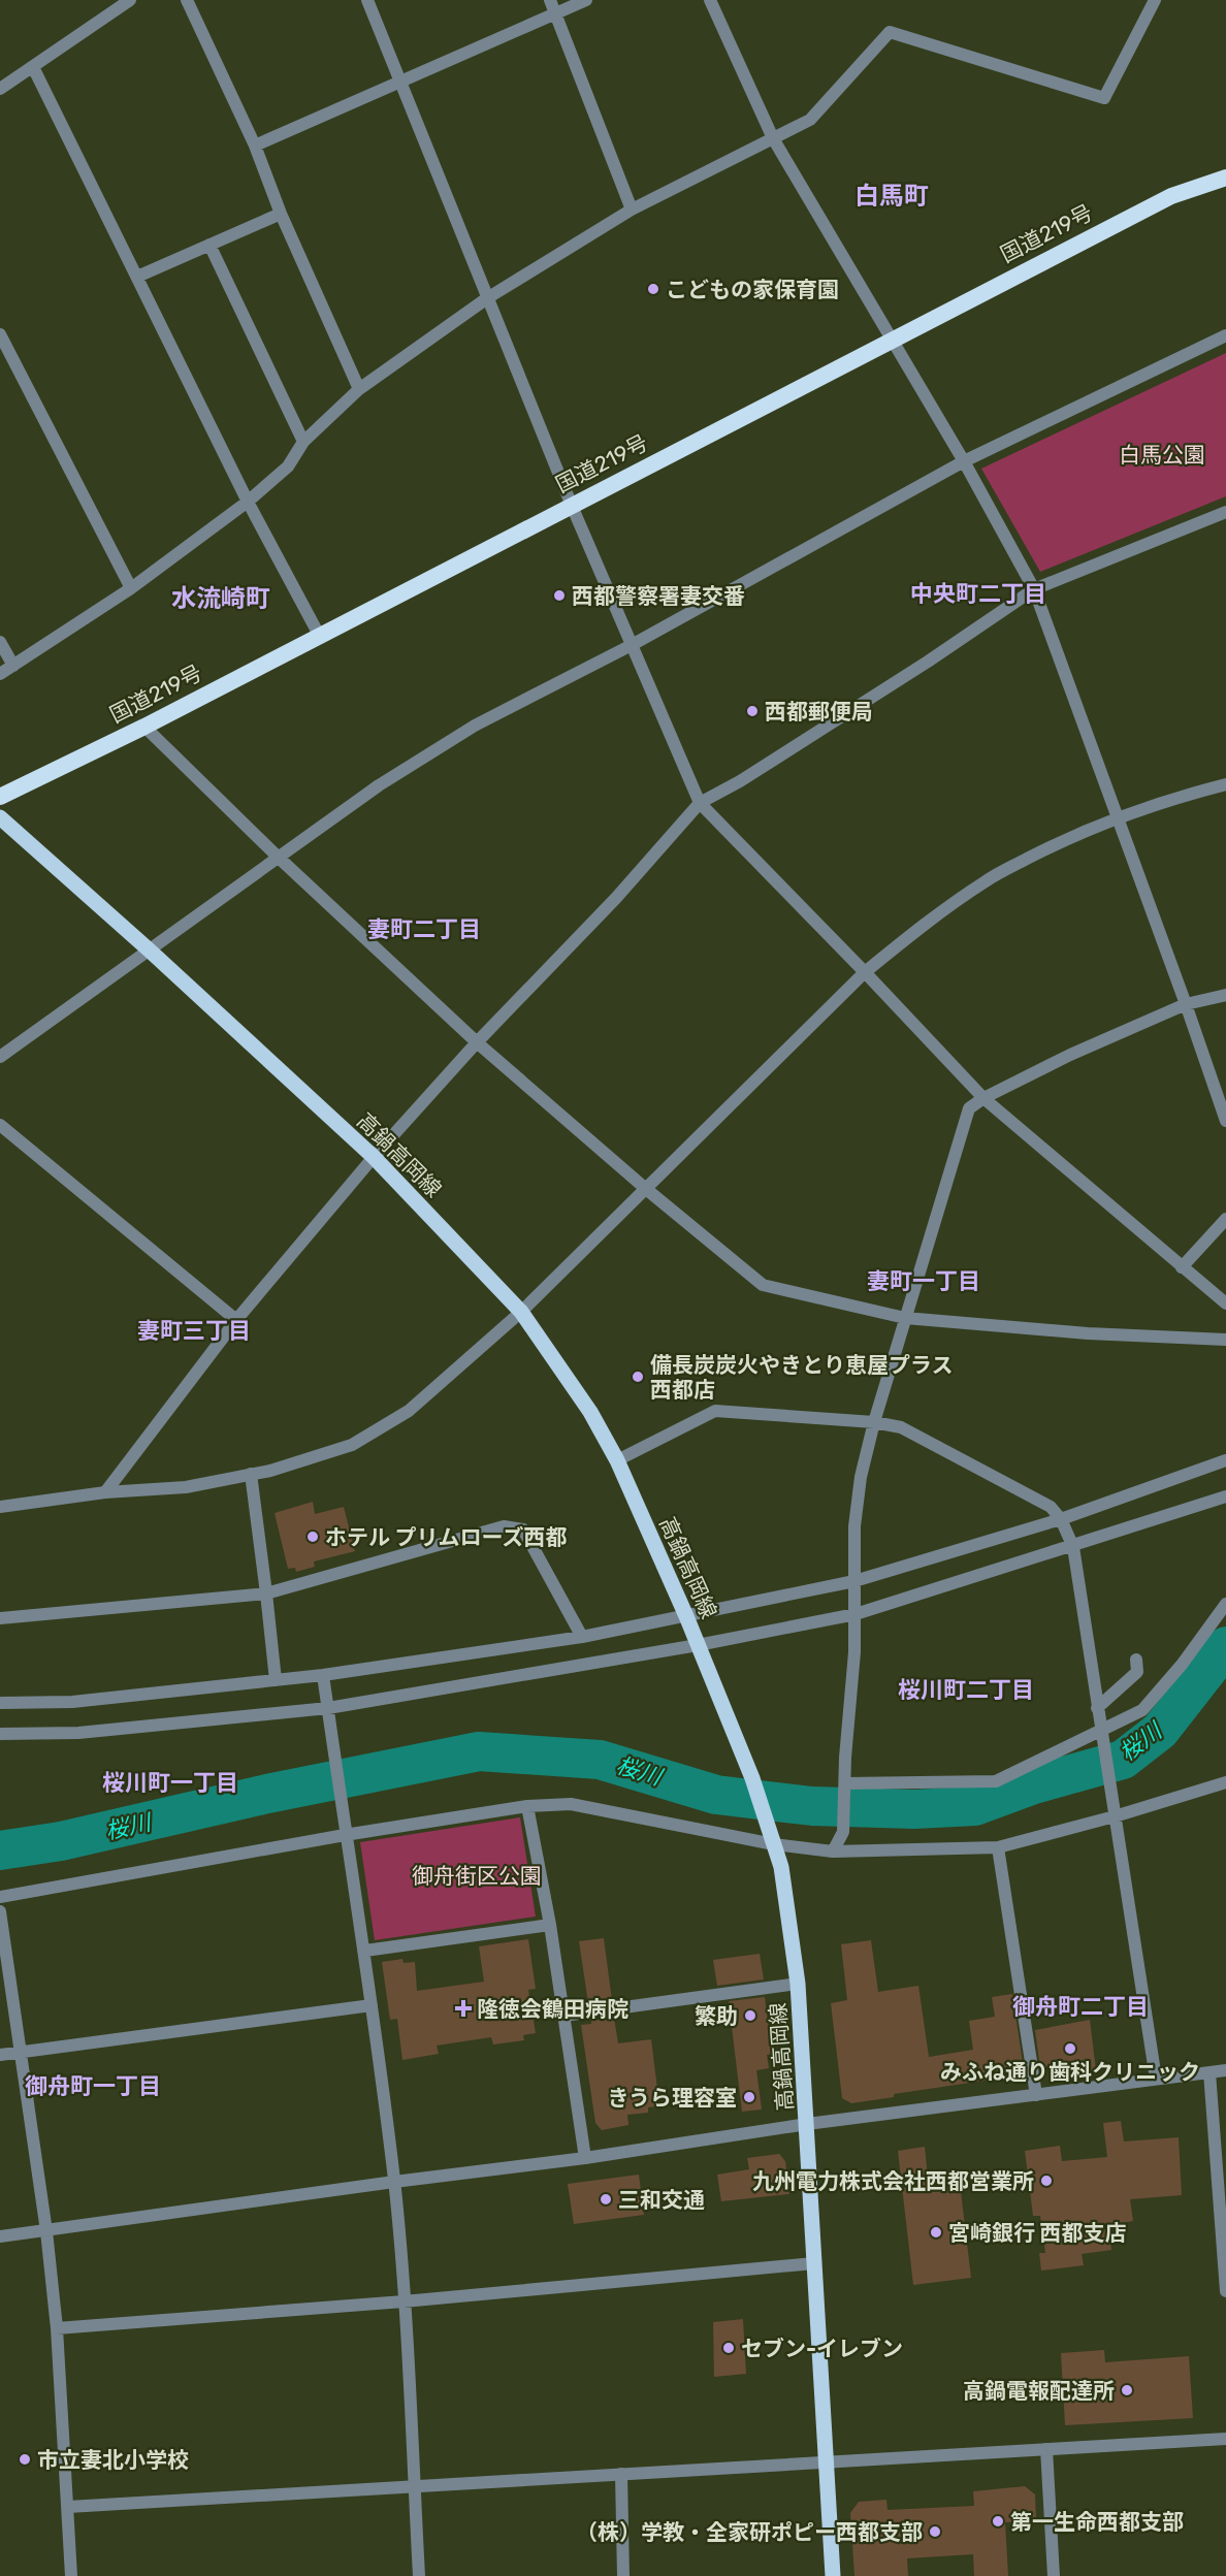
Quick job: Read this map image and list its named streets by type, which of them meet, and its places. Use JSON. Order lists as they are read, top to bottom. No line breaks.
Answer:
{"streets":{"highway":["国道219号"],"main road":["高鍋高岡線"]},"districts":["白馬町","中央町二丁目","水流崎町","妻町二丁目","妻町一丁目","妻町三丁目","桜川町二丁目","桜川町一丁目","御舟町二丁目","御舟町一丁目"],"water":["桜川"],"parks":["白馬公園","御舟街区公園"],"places":{"other":["こどもの家保育園","西都警察署妻交番","西都郵便局","備長炭炭火やきとり恵屋プラス 西都店","ホテル プリムローズ西都","繁助","みふね通り歯科クリニック","きうら理容室","九州電力株式会社西都営業所","三和交通","宮崎銀行 西都支店","セブン-イレブン","高鍋電報配達所","市立妻北小学校","第一生命西都支部","（株）学教・全家研ポピー西都支部"],"health":["隆徳会鶴田病院"]}}
